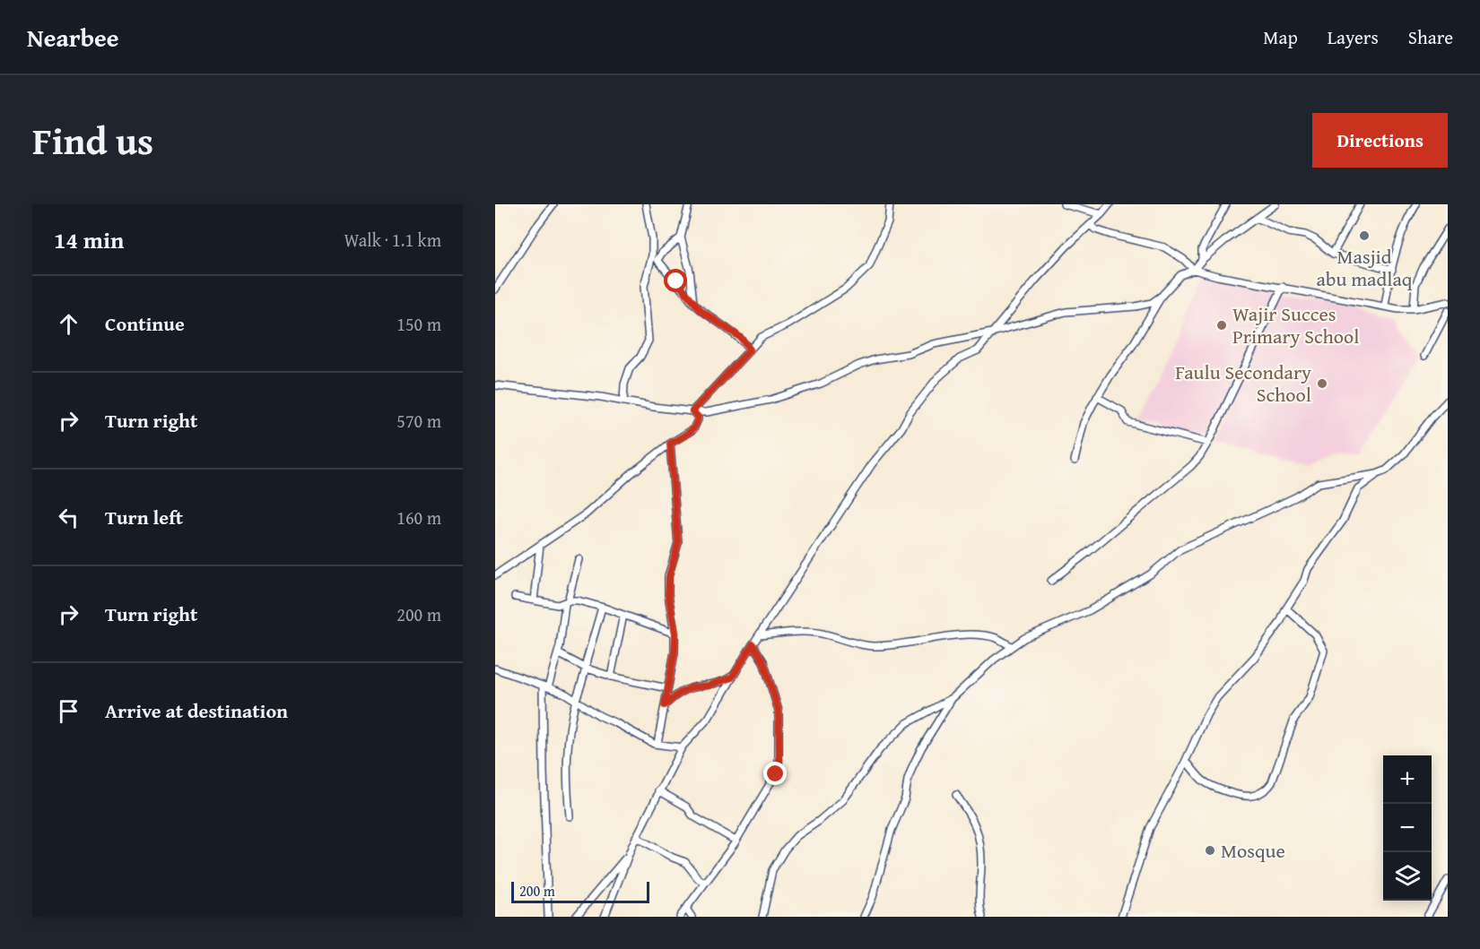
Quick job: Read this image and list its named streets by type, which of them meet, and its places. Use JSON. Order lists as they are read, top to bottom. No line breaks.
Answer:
{"places":["Masjid abu madlaq","Wajir Succes Primary School","Faulu Secondary School","Mosque"],"scale_bar":"200 m","page":{"header":"Nearbee","nav":["Map","Layers","Share"],"title":"Find us","buttons":"Directions","heading":["14 min","Walk · 1.1 km"],"list":[["Continue","150 m"],["Turn right","570 m"],["Turn left","160 m"],["Turn right","200 m"],"Arrive at destination"],"map_buttons":["+","−"],"scale":"200 m"}}
